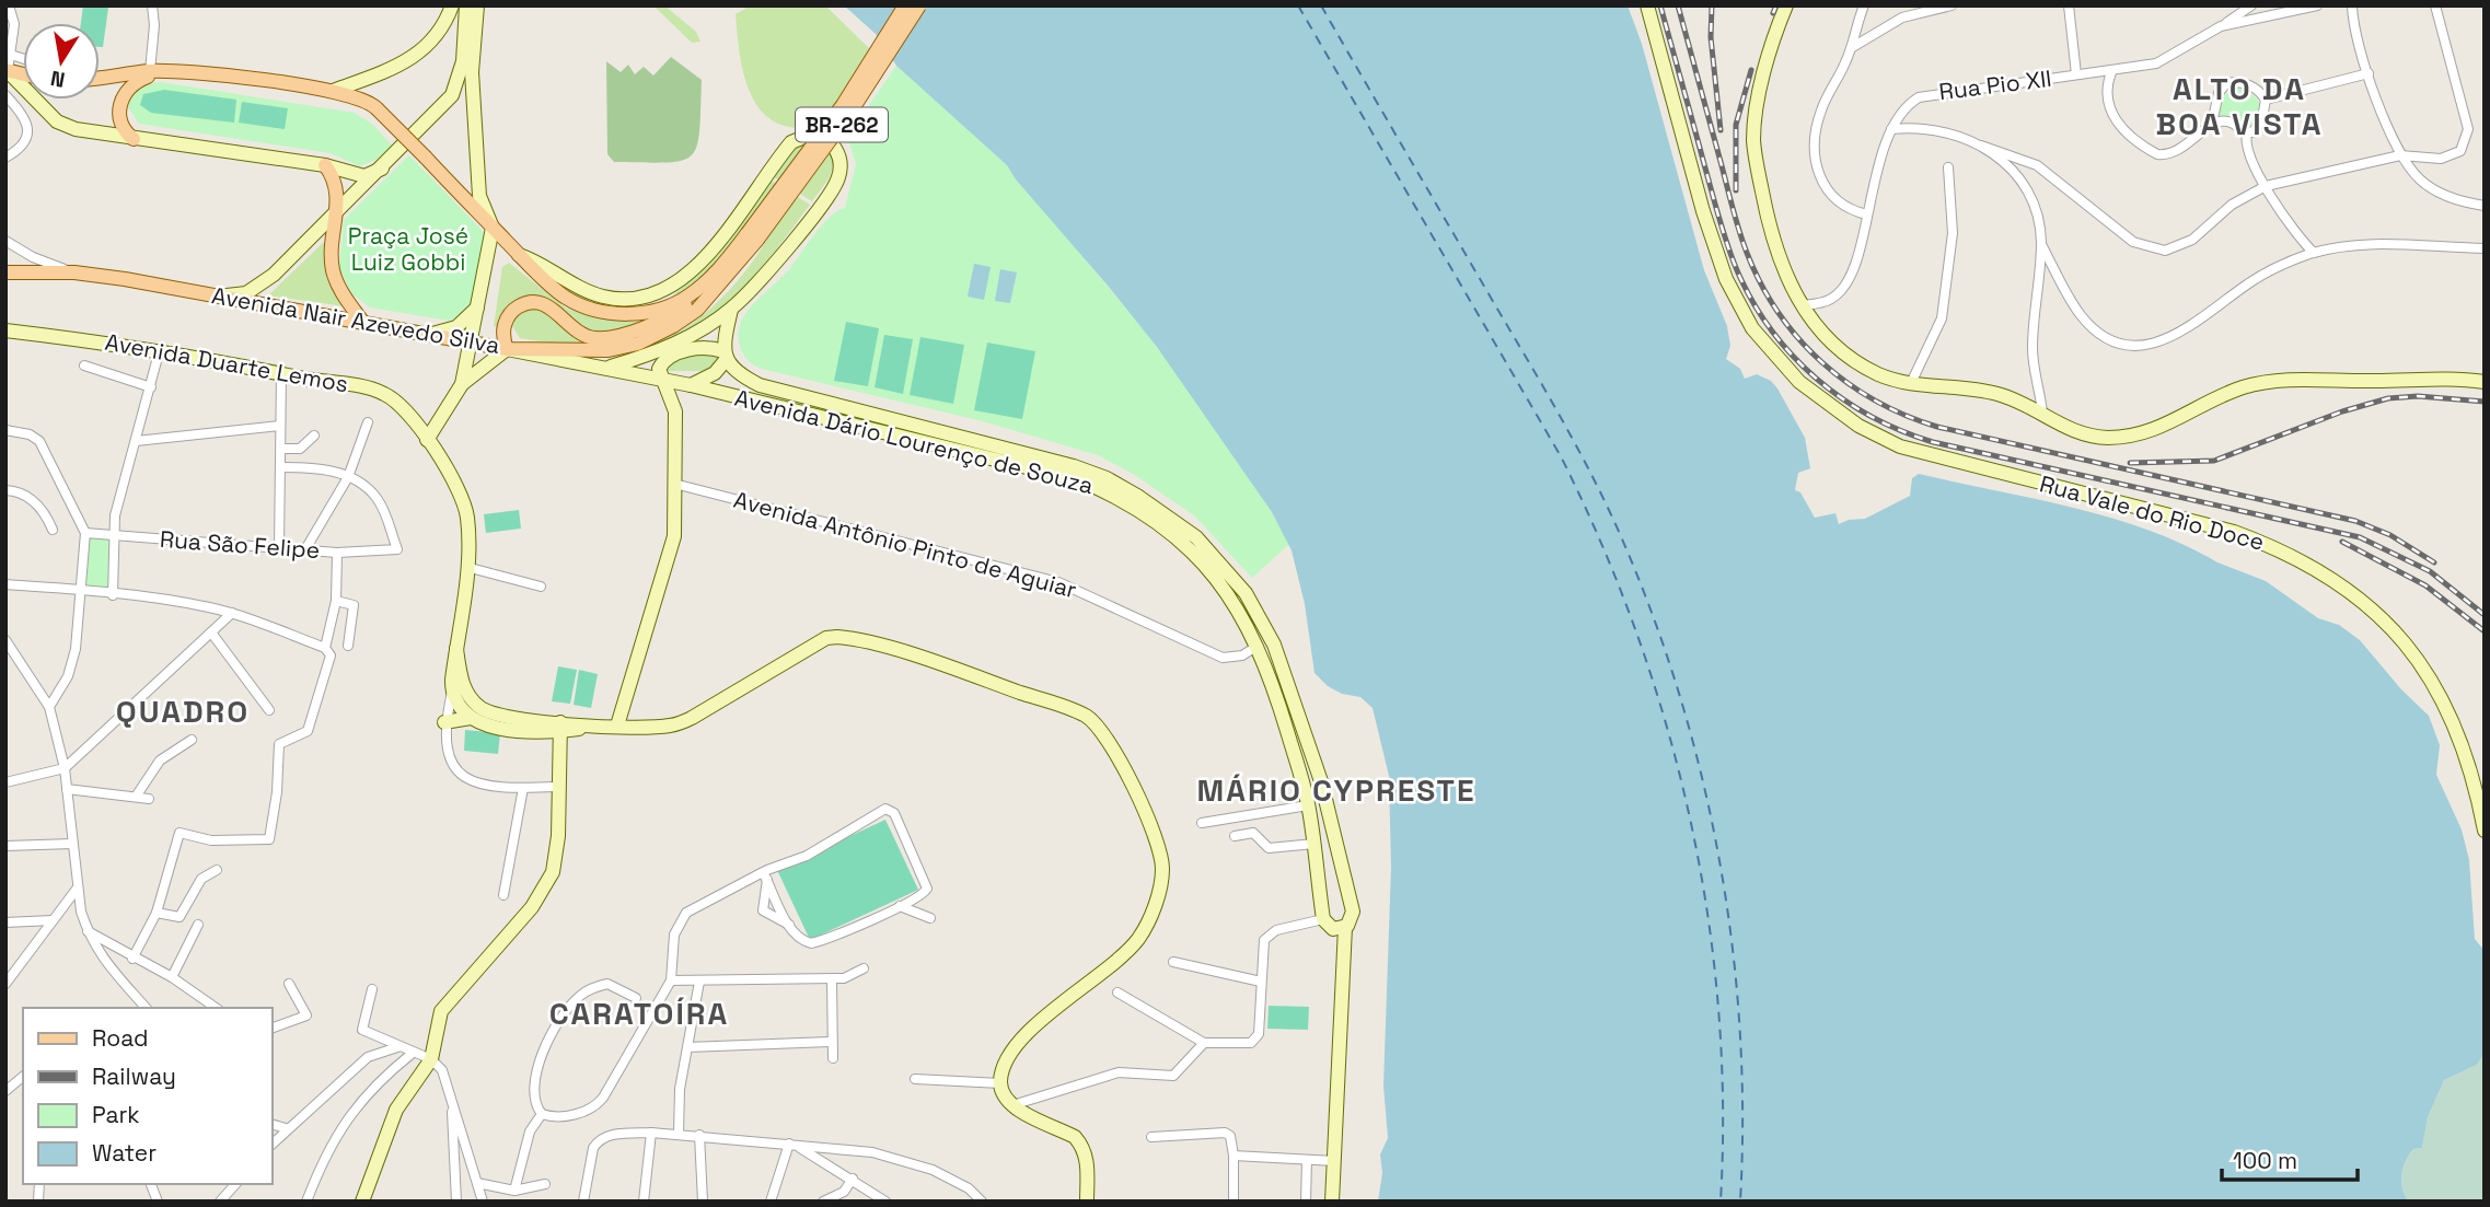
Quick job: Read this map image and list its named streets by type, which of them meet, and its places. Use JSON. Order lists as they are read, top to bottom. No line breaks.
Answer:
{"streets":{"main road":["BR-262","Avenida Nair Azevedo Silva"],"street":["Rua Pio XII","Avenida Duarte Lemos","Avenida Dário Lourenço de Souza","Rua Vale do Rio Doce","Rua São Felipe","Avenida Antônio Pinto de Aguiar"]},"crossings":[["BR-262","Avenida Nair Azevedo Silva"],["Avenida Nair Azevedo Silva","Avenida Dário Lourenço de Souza"],["Avenida Dário Lourenço de Souza","Avenida Antônio Pinto de Aguiar"]],"districts":["ALTO DA BOA VISTA","QUADRO","MÁRIO CYPRESTE","CARATOÍRA"],"parks":["Praça José Luiz Gobbi"],"legend":["Road","Railway","Park","Water"],"scale_bar":"100 m","north":"bottom"}
